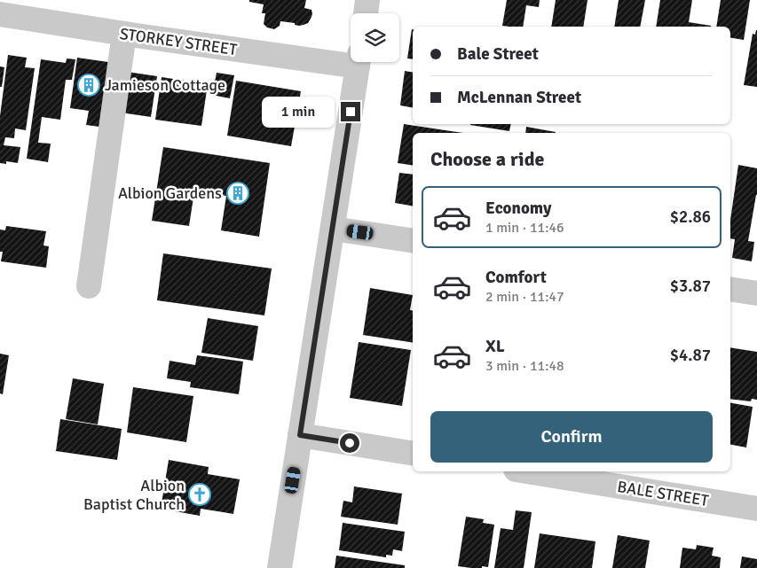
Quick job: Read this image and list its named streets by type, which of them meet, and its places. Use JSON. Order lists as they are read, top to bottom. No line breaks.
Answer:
{"streets":{"street":["STORKEY STREET","BALE STREET"]},"places":{"building":["Jamieson Cottage","Albion Gardens"],"church":["Albion Baptist Church"]},"page":{"banner":["Bale Street","McLennan Street"],"bubble":"1 min","heading":"Choose a ride","list":[{"name":"Economy","note":"1 min · 11:46","value":"$2.86"},{"name":"Comfort","note":"2 min · 11:47","value":"$3.87"},{"name":"XL","note":"3 min · 11:48","value":"$4.87"}],"buttons":"Confirm"}}
